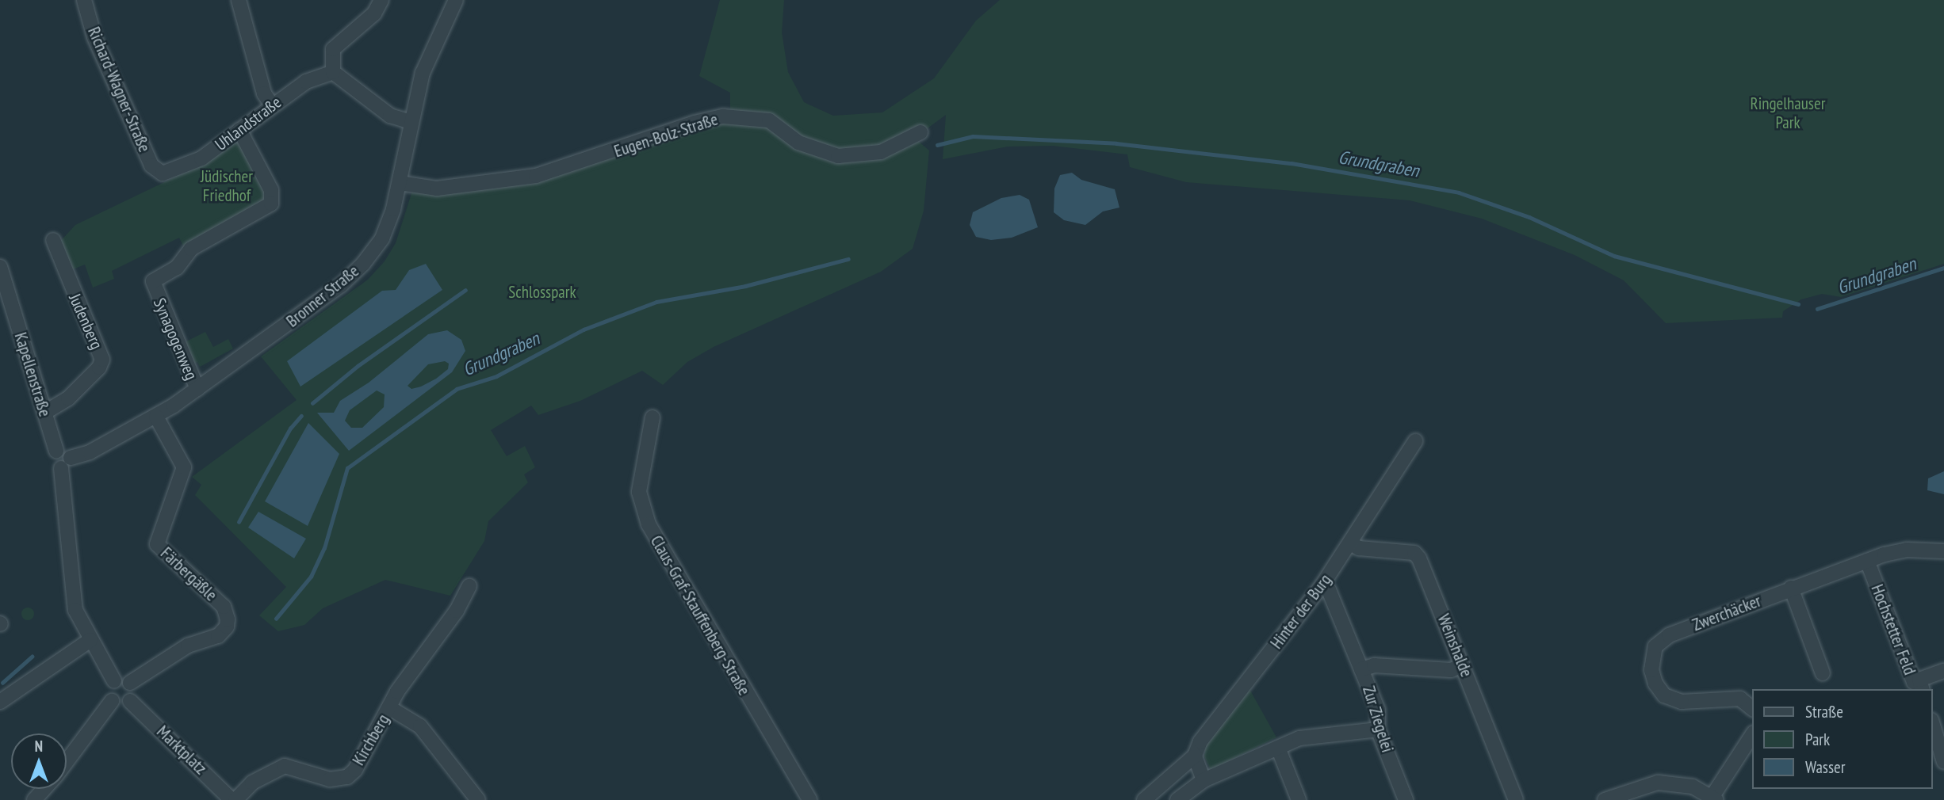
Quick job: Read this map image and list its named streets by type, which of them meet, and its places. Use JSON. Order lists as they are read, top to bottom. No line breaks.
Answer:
{"streets":{"street":["Richard-Wagner-Straße","Uhlandstraße","Eugen-Bolz-Straße","Bronner Straße","Judenberg","Synagogenweg","Kapellenstraße","Färbergäßle","Hinter der Burg","Zwerchäcker","Claus-Graf-Stauffenberg-Straße","Hochstetter Feld","Weinshalde","Zur Ziegelei","Kirchberg","Marktplatz"]},"crossings":[["Richard-Wagner-Straße","Uhlandstraße"],["Uhlandstraße","Synagogenweg"],["Eugen-Bolz-Straße","Bronner Straße"],["Bronner Straße","Synagogenweg"],["Bronner Straße","Kapellenstraße"],["Bronner Straße","Färbergäßle"],["Judenberg","Kapellenstraße"],["Färbergäßle","Marktplatz"],["Hinter der Burg","Weinshalde"],["Hinter der Burg","Zur Ziegelei"],["Zwerchäcker","Hochstetter Feld"],["Weinshalde","Zur Ziegelei"],["Kirchberg","Marktplatz"]],"water":["Grundgraben"],"parks":["Ringelhauser Park","Jüdischer Friedhof","Schlosspark"],"legend":["Straße","Park","Wasser"],"north":"top"}
